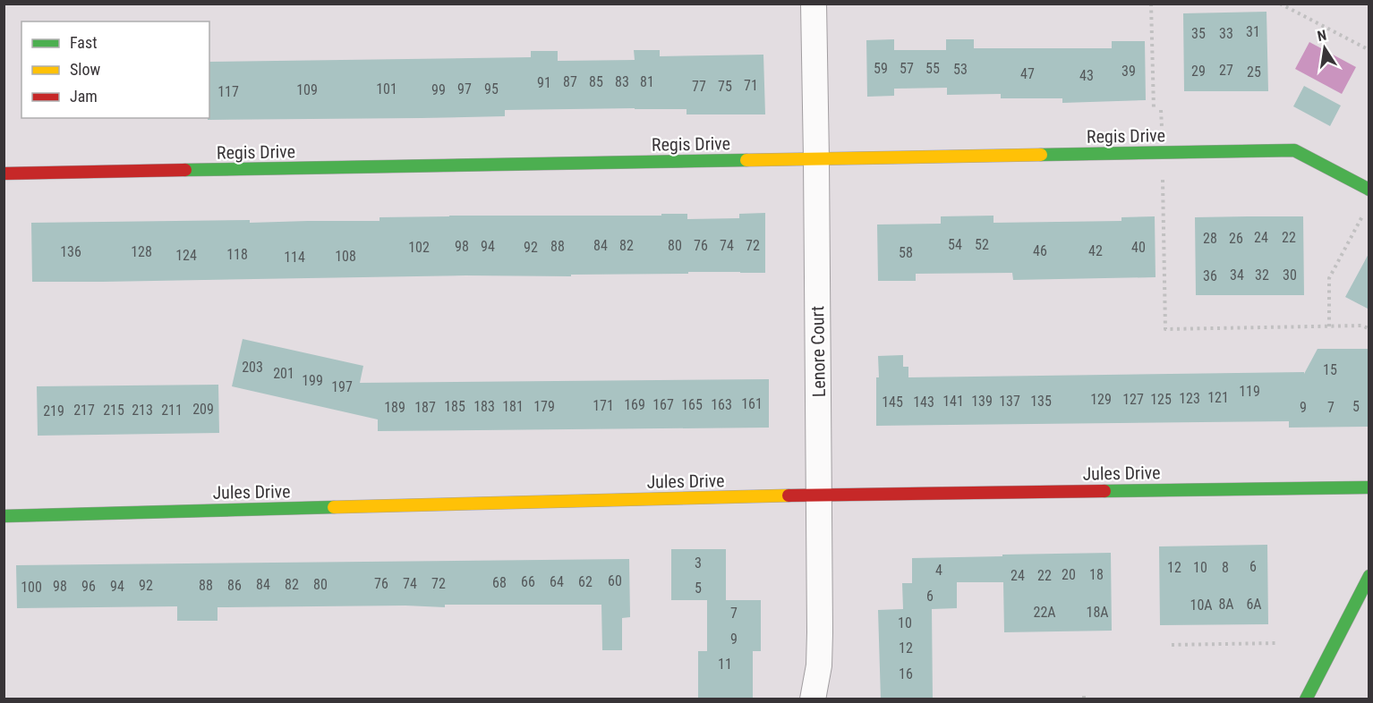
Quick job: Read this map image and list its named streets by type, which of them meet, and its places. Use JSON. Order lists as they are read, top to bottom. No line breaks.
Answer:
{"streets":{"street":["Regis Drive","Lenore Court","Jules Drive"]},"crossings":[["Regis Drive","Lenore Court"],["Lenore Court","Jules Drive"]],"house_numbers":["31","35","33","59","57","55","53","27","39","29","25","47","43","87","85","83","81","91","71","77","75","101","97","95","109","99","117","24","22","28","26","54","52","84","82","80","76","74","72","98","94","88","102","92","40","46","42","136","128","58","118","124","108","114","34","32","30","36","203","15","201","199","197","119","121","123","129","127","125","141","139","137","135","145","143","161","169","167","165","163","171","185","183","181","179","5","189","187","9","7","209","217","215","213","211","219","3","6","12","10","8","4","20","18","24","22","60","66","64","62","68","76","74","72","84","82","80","92","88","86","98","96","94","100","5","6","8A","6A","10A","22A","18A","7","10","9","12","11","16"],"legend":["Fast","Slow","Jam"],"north":"top"}
